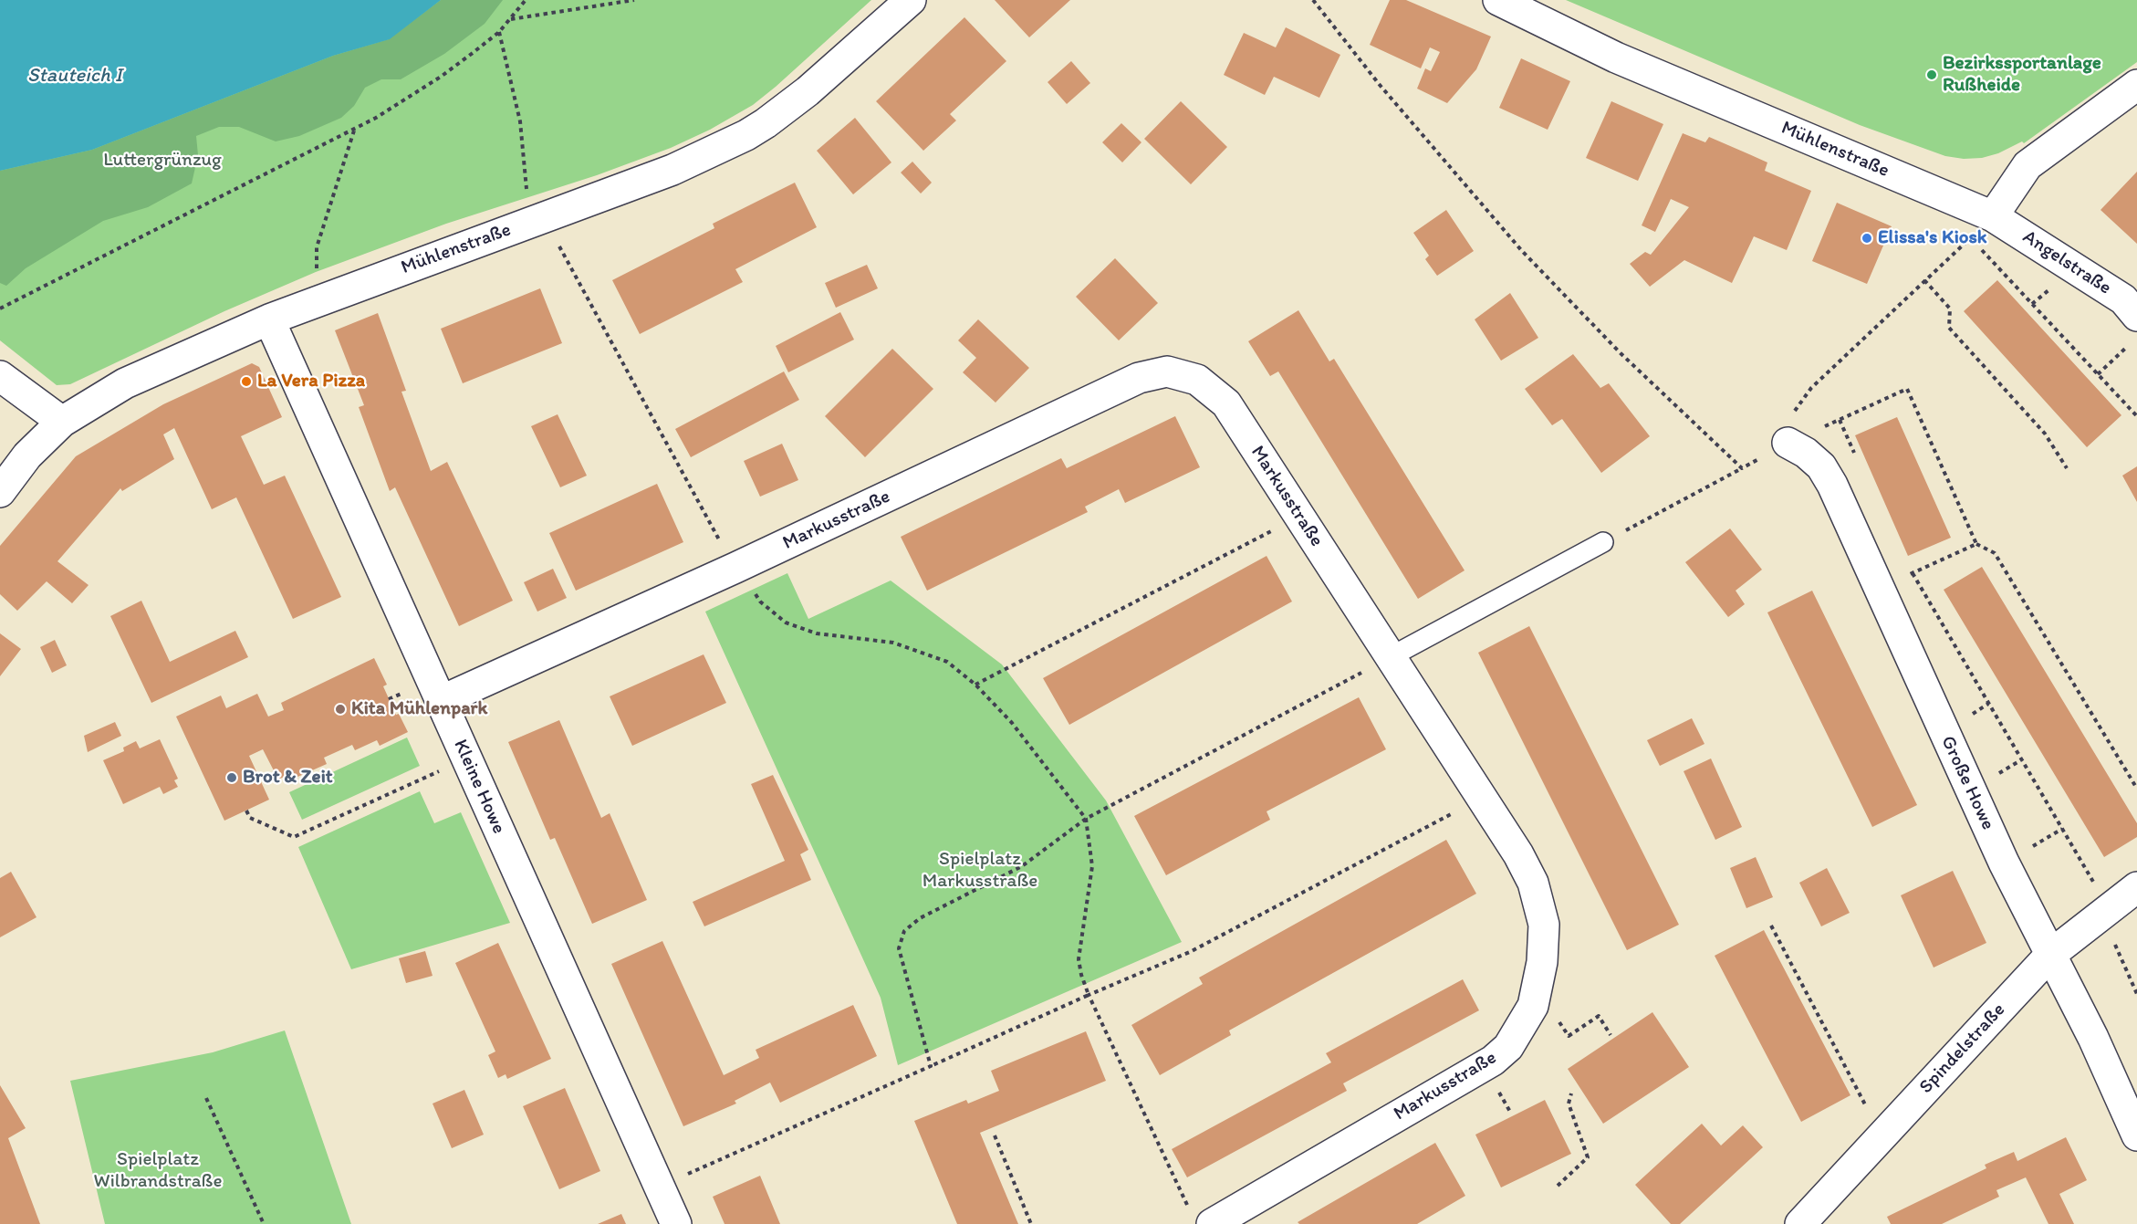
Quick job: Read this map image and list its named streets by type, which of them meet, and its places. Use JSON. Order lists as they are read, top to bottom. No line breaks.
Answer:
{"streets":{"street":["Mühlenstraße","Angelstraße","Markusstraße","Große Howe","Kleine Howe","Spindelstraße"]},"crossings":[["Mühlenstraße","Angelstraße"],["Mühlenstraße","Kleine Howe"],["Markusstraße","Kleine Howe"],["Große Howe","Spindelstraße"]],"water":["Stauteich I"],"parks":["Luttergrünzug","Spielplatz Markusstraße","Spielplatz Wilbrandstraße"],"places":["Bezirkssportanlage Rußheide","Elissa's Kiosk","La Vera Pizza","Kita Mühlenpark","Brot & Zeit"]}
